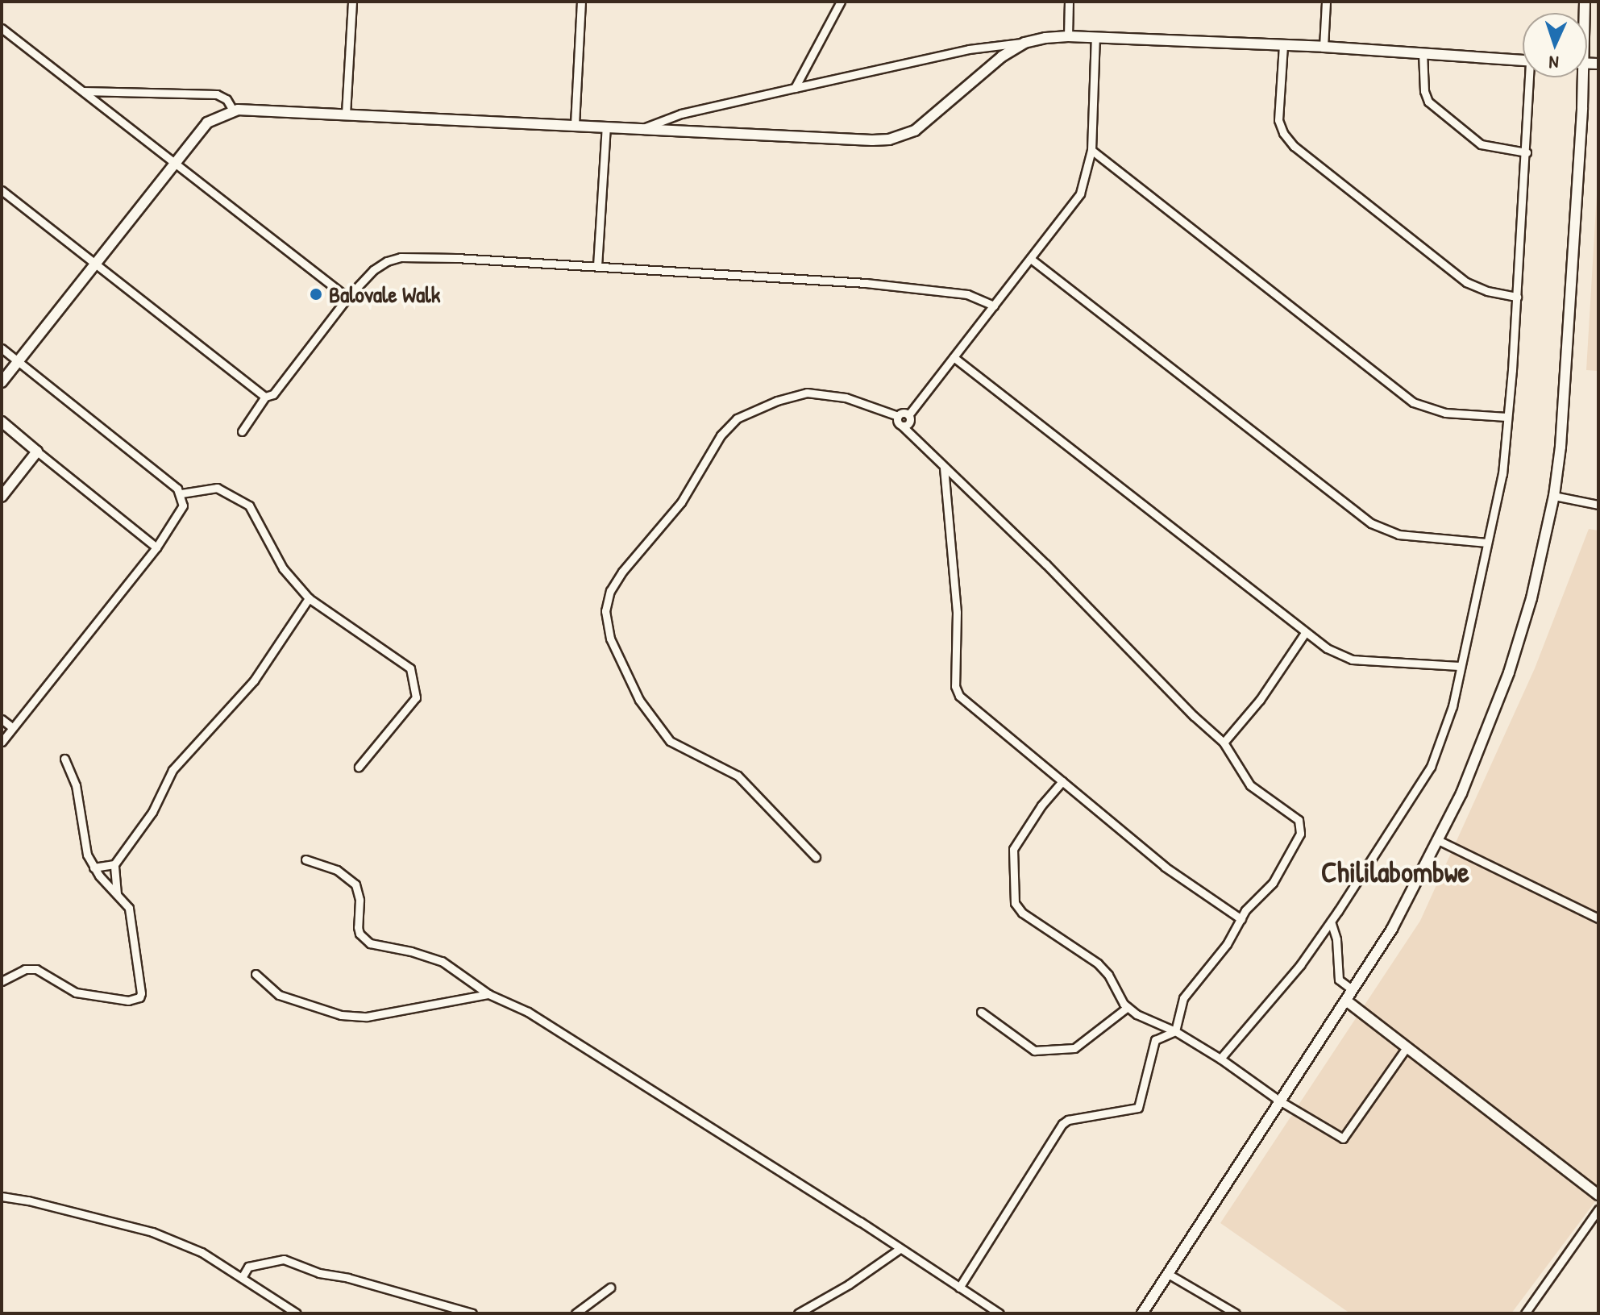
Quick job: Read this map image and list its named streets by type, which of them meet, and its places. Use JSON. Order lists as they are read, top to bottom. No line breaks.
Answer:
{"districts":["Chililabombwe"],"places":["Balovale Walk"],"north":"bottom"}
